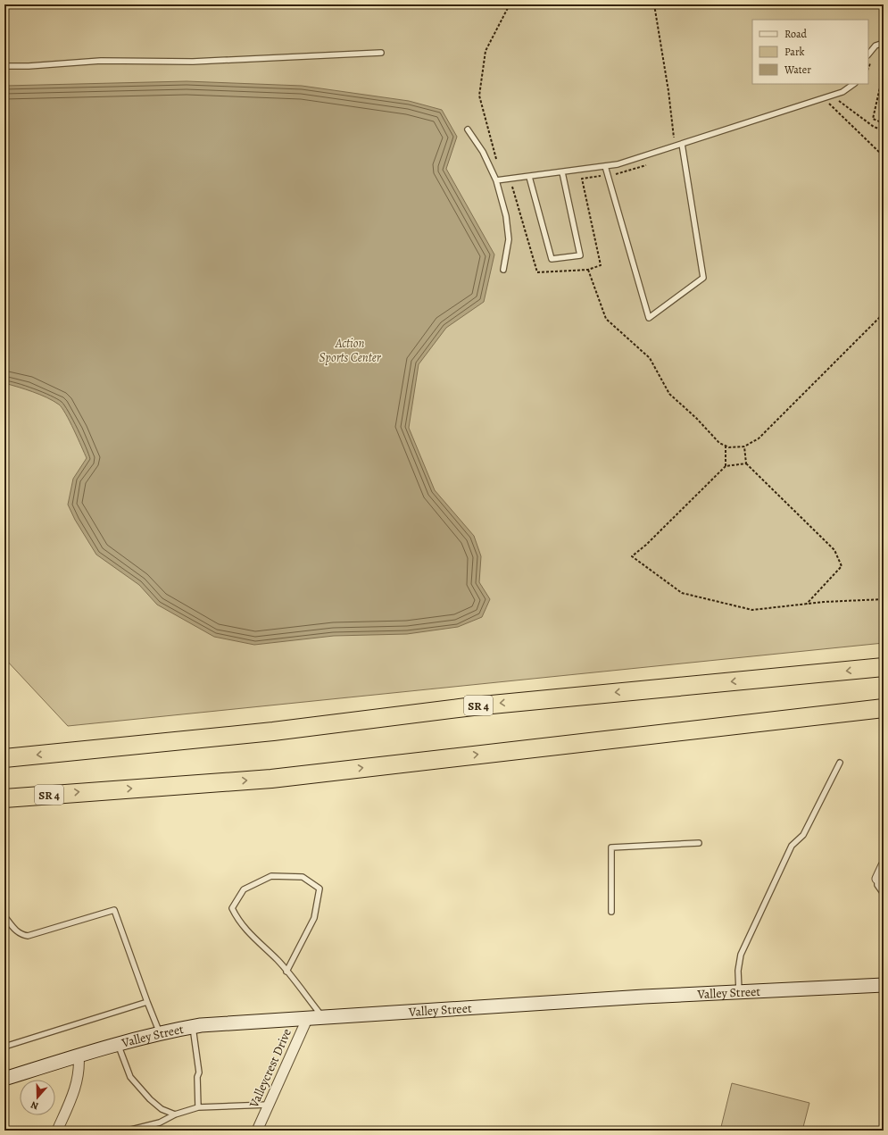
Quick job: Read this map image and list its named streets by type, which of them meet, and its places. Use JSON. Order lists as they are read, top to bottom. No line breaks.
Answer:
{"streets":{"highway":["SR 4"],"street":["Valley Street","Valleycrest Drive"]},"crossings":[["Valley Street","Valleycrest Drive"]],"parks":["Action Sports Center"],"legend":["Road","Park","Water"],"north":"bottom"}
